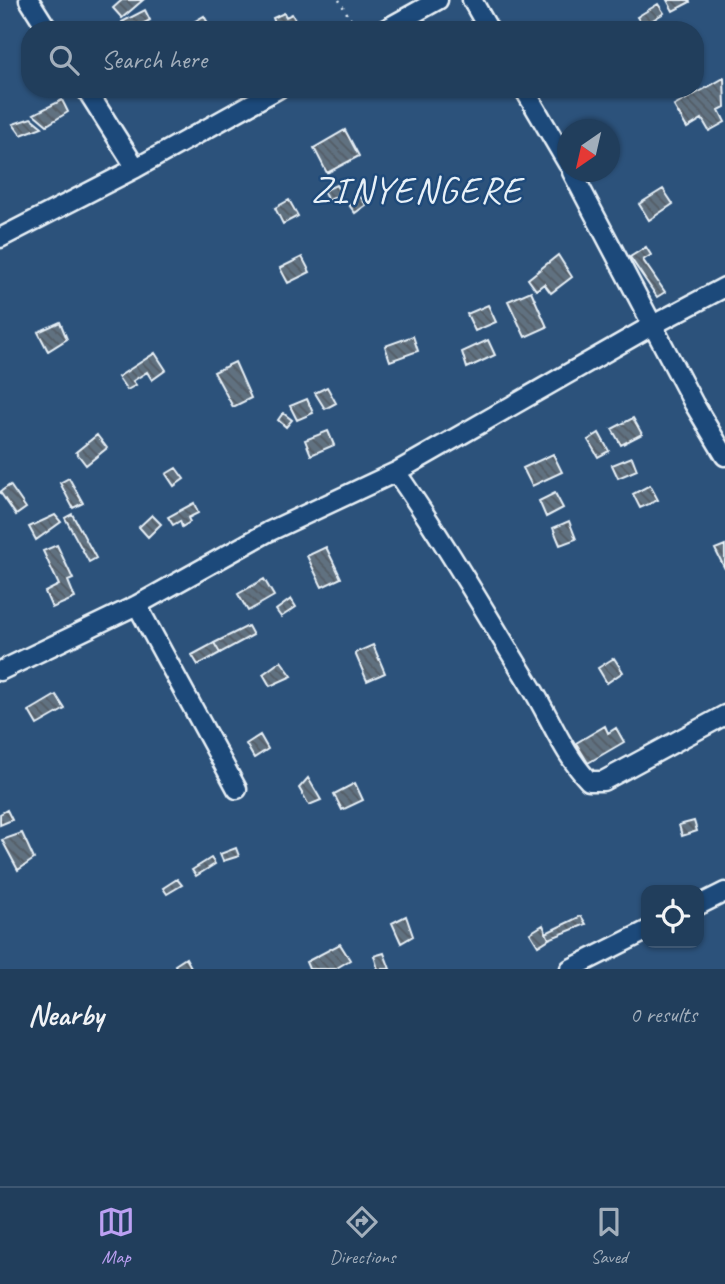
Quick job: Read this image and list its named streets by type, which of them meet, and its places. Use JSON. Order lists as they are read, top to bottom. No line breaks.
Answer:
{"districts":["ZINYENGERE"],"north":"bottom left","page":{"search":"Search here","heading":["Nearby","0 results"],"nav":["Map","Directions","Saved"]}}
